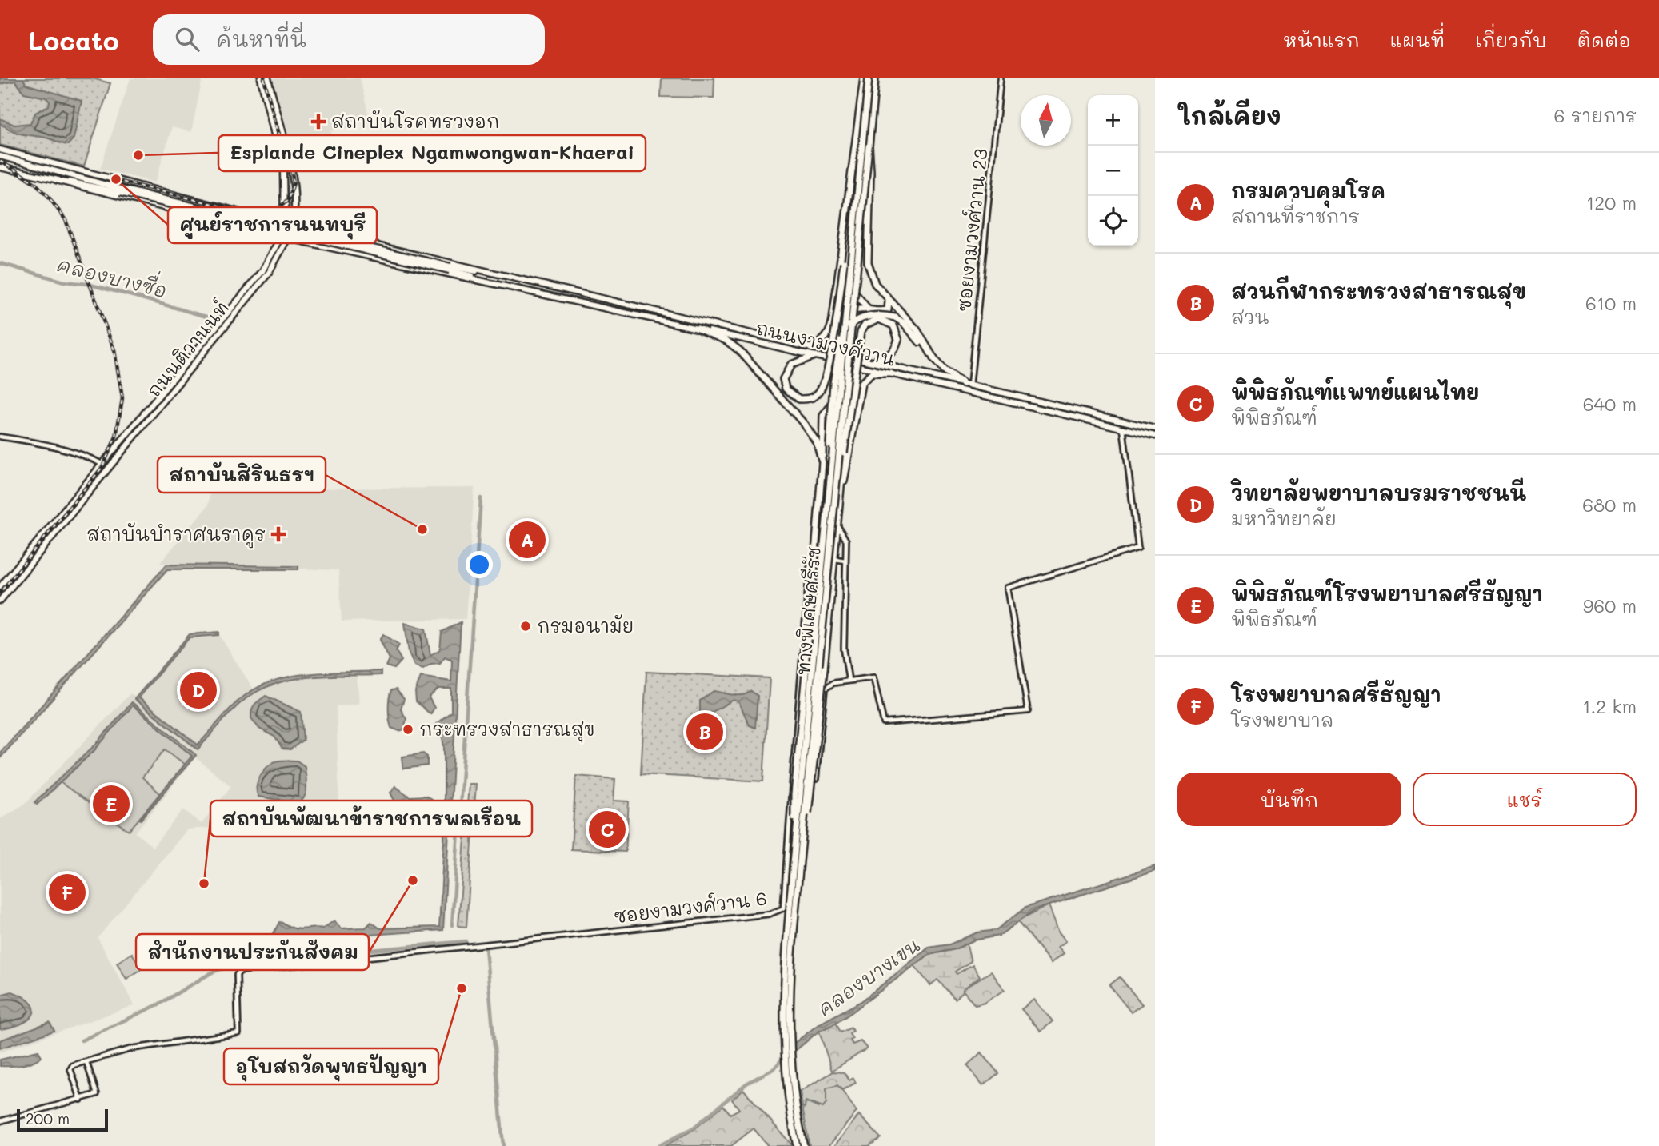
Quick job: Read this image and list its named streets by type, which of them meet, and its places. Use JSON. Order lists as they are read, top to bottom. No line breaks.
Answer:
{"streets":{"highway":["ทางพิเศษศรีรัช"],"main road":["ถนนงามวงศ์วาน","ถนนติวานนท์"],"street":["ซอยงามวงศ์วาน 23","ซอยงามวงศ์วาน 6"]},"crossings":[["ซอยงามวงศ์วาน 23","ถนนงามวงศ์วาน"],["ถนนงามวงศ์วาน","ถนนติวานนท์"]],"water":["คลองบางซื่อ","คลองบางเขน"],"places":{"health":["สถาบันโรคทรวงอก","สถาบันบำราศนราดูร"],"other":["Esplande Cineplex Ngamwongwan-Khaerai","ศูนย์ราชการนนทบุรี","สถาบันสิรินธรฯ","กรมอนามัย","กระทรวงสาธารณสุข","สำนักงานประกันสังคม","สถาบันพัฒนาข้าราชการพลเรือน","อุโบสถวัดพุทธปัญญา"]},"scale_bar":"200 m","north":"top","page":{"header":"Locato","search":"ค้นหาที่นี่","nav":["หน้าแรก","แผนที่","เกี่ยวกับ","ติดต่อ"],"heading":["ใกล้เคียง","6 รายการ"],"map_buttons":["+","−"],"list":[{"mark":"A","name":"กรมควบคุมโรค","note":"สถานที่ราชการ","value":"120 m"},{"mark":"B","name":"สวนกีฬากระทรวงสาธารณสุข","note":"สวน","value":"610 m"},{"mark":"C","name":"พิพิธภัณฑ์แพทย์แผนไทย","note":"พิพิธภัณฑ์","value":"640 m"},{"mark":"D","name":"วิทยาลัยพยาบาลบรมราชชนนี","note":"มหาวิทยาลัย","value":"680 m"},{"mark":"E","name":"พิพิธภัณฑ์โรงพยาบาลศรีธัญญา","note":"พิพิธภัณฑ์","value":"960 m"},{"mark":"F","name":"โรงพยาบาลศรีธัญญา","note":"โรงพยาบาล","value":"1.2 km"}],"pins":["A","D","B","E","C","F"],"buttons":["บันทึก","แชร์"],"scale":"200 m"}}
